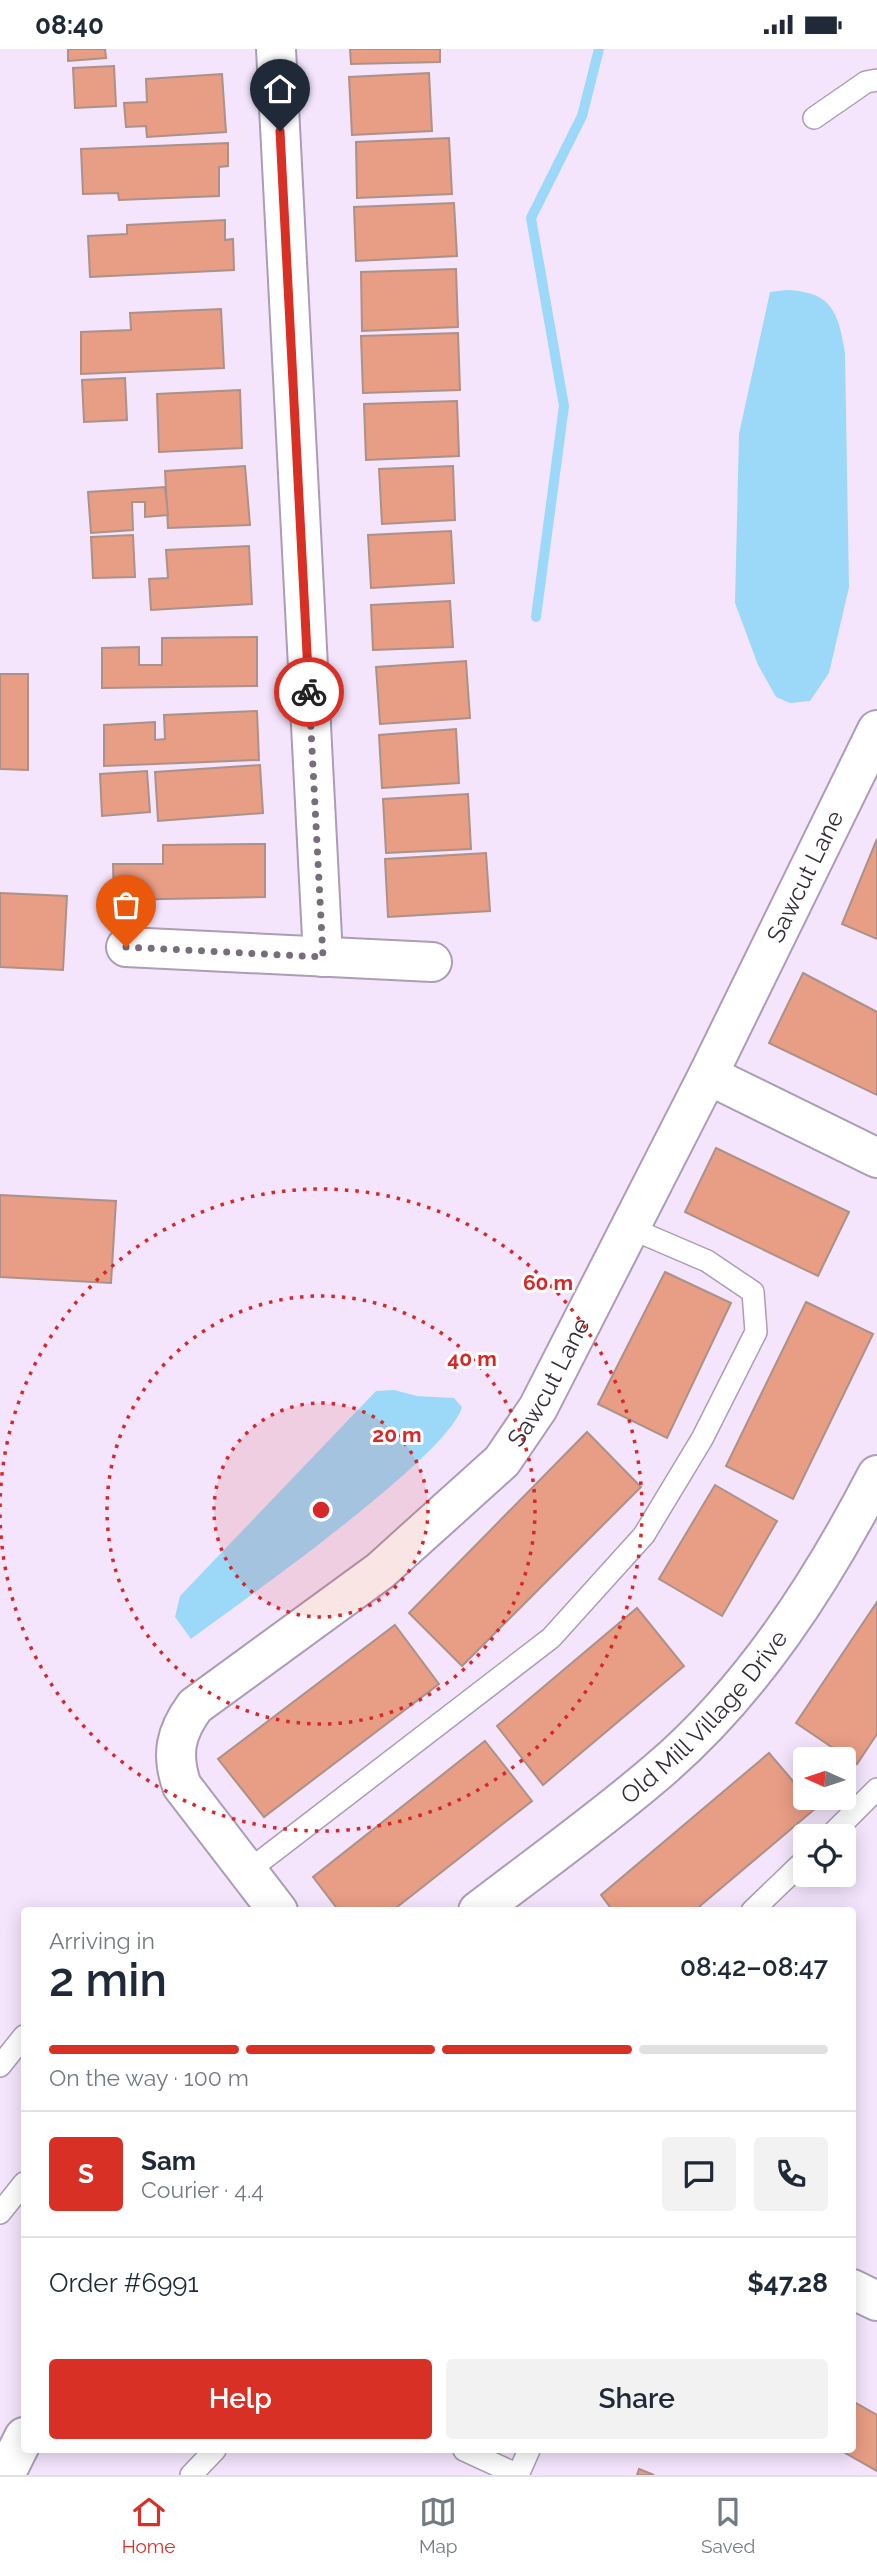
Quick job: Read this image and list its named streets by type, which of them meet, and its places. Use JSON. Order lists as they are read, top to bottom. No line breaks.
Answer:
{"streets":{"street":["Sawcut Lane","Old Mill Village Drive"]},"north":"left","page":{"status":"08:40","heading":["2 min","Arriving in","08:42–08:47"],"panel":["Sam","Courier · 4.4","Order #6991","$47.28"],"bar":"On the way · 100 m","round":"S","buttons":["Help","Share"],"tabs":["Home","Map","Saved"]},"rings":["60 m","40 m","20 m"]}
